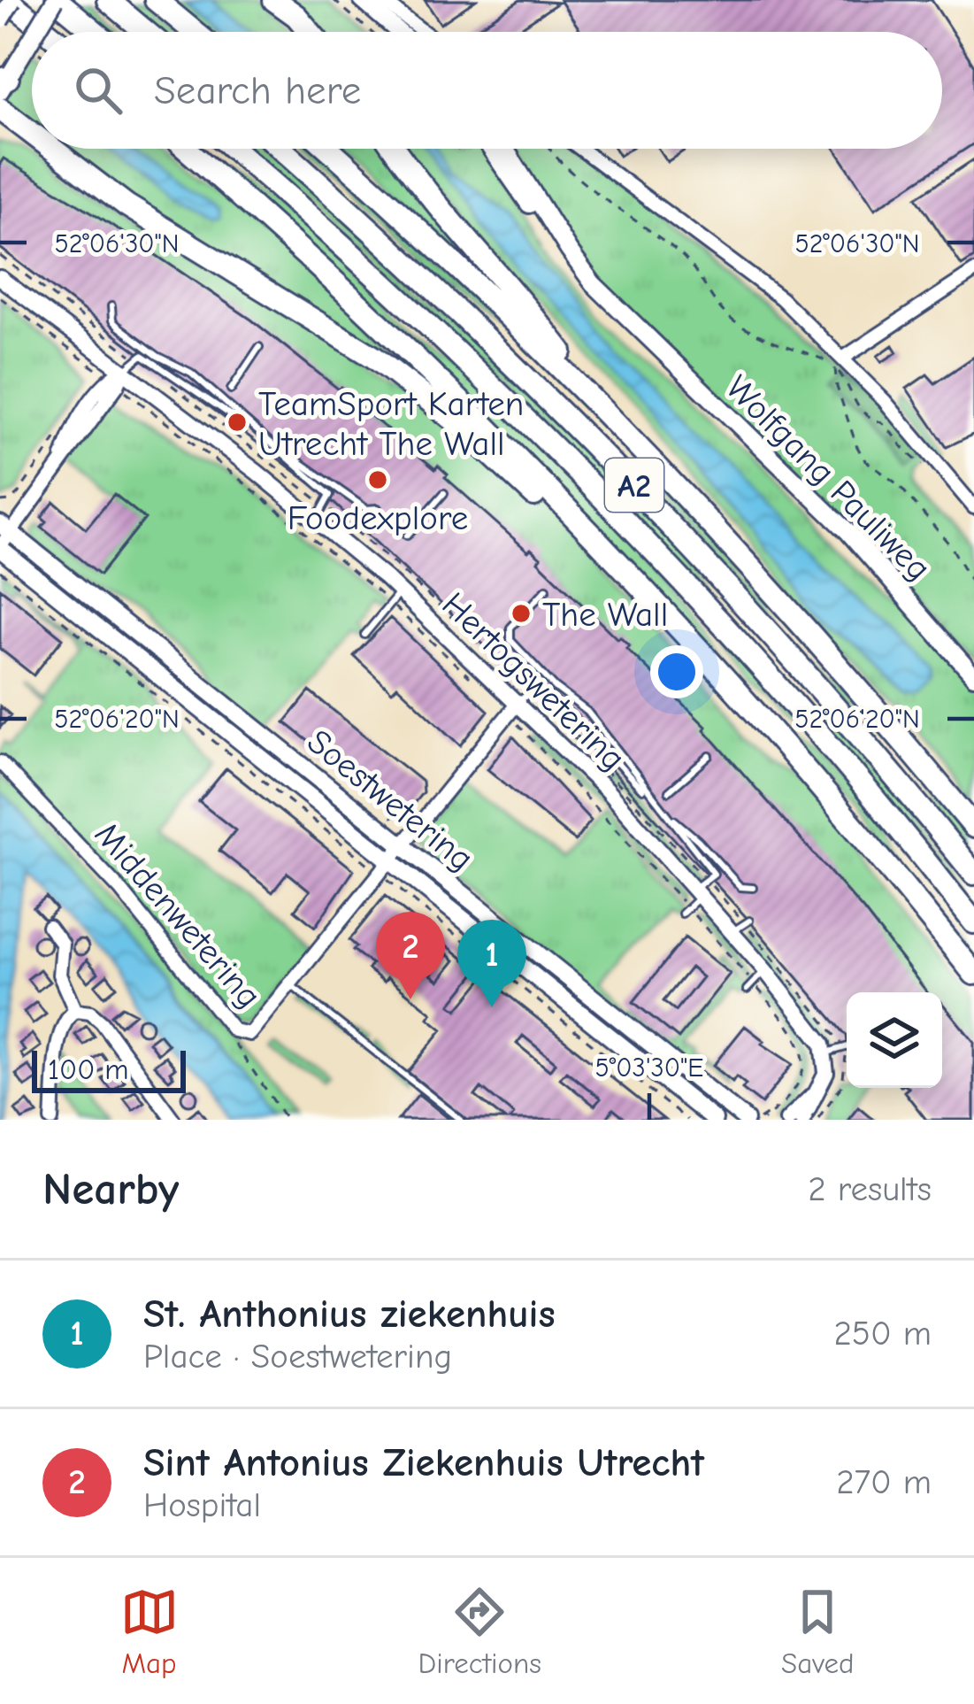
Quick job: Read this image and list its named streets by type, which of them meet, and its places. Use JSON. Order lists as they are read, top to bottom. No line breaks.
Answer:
{"streets":{"highway":["A2"],"main road":["Wolfgang Pauliweg","Soestwetering"],"street":["Hertogswetering","Middenwetering"]},"crossings":[["Hertogswetering","Middenwetering"],["Soestwetering","Middenwetering"]],"places":["TeamSport Karten Utrecht The Wall","Foodexplore","The Wall"],"scale_bar":"100 m","page":{"search":"Search here","pins":["2","1"],"scale":"100 m","heading":["Nearby","2 results"],"list":[{"mark":"1","name":"St. Anthonius ziekenhuis","note":"Place · Soestwetering","value":"250 m"},{"mark":"2","name":"Sint Antonius Ziekenhuis Utrecht","note":"Hospital","value":"270 m"}],"nav":["Map","Directions","Saved"]},"coordinates":["52°06'30\"N","52°06'20\"N","5°03'30\"E"]}
